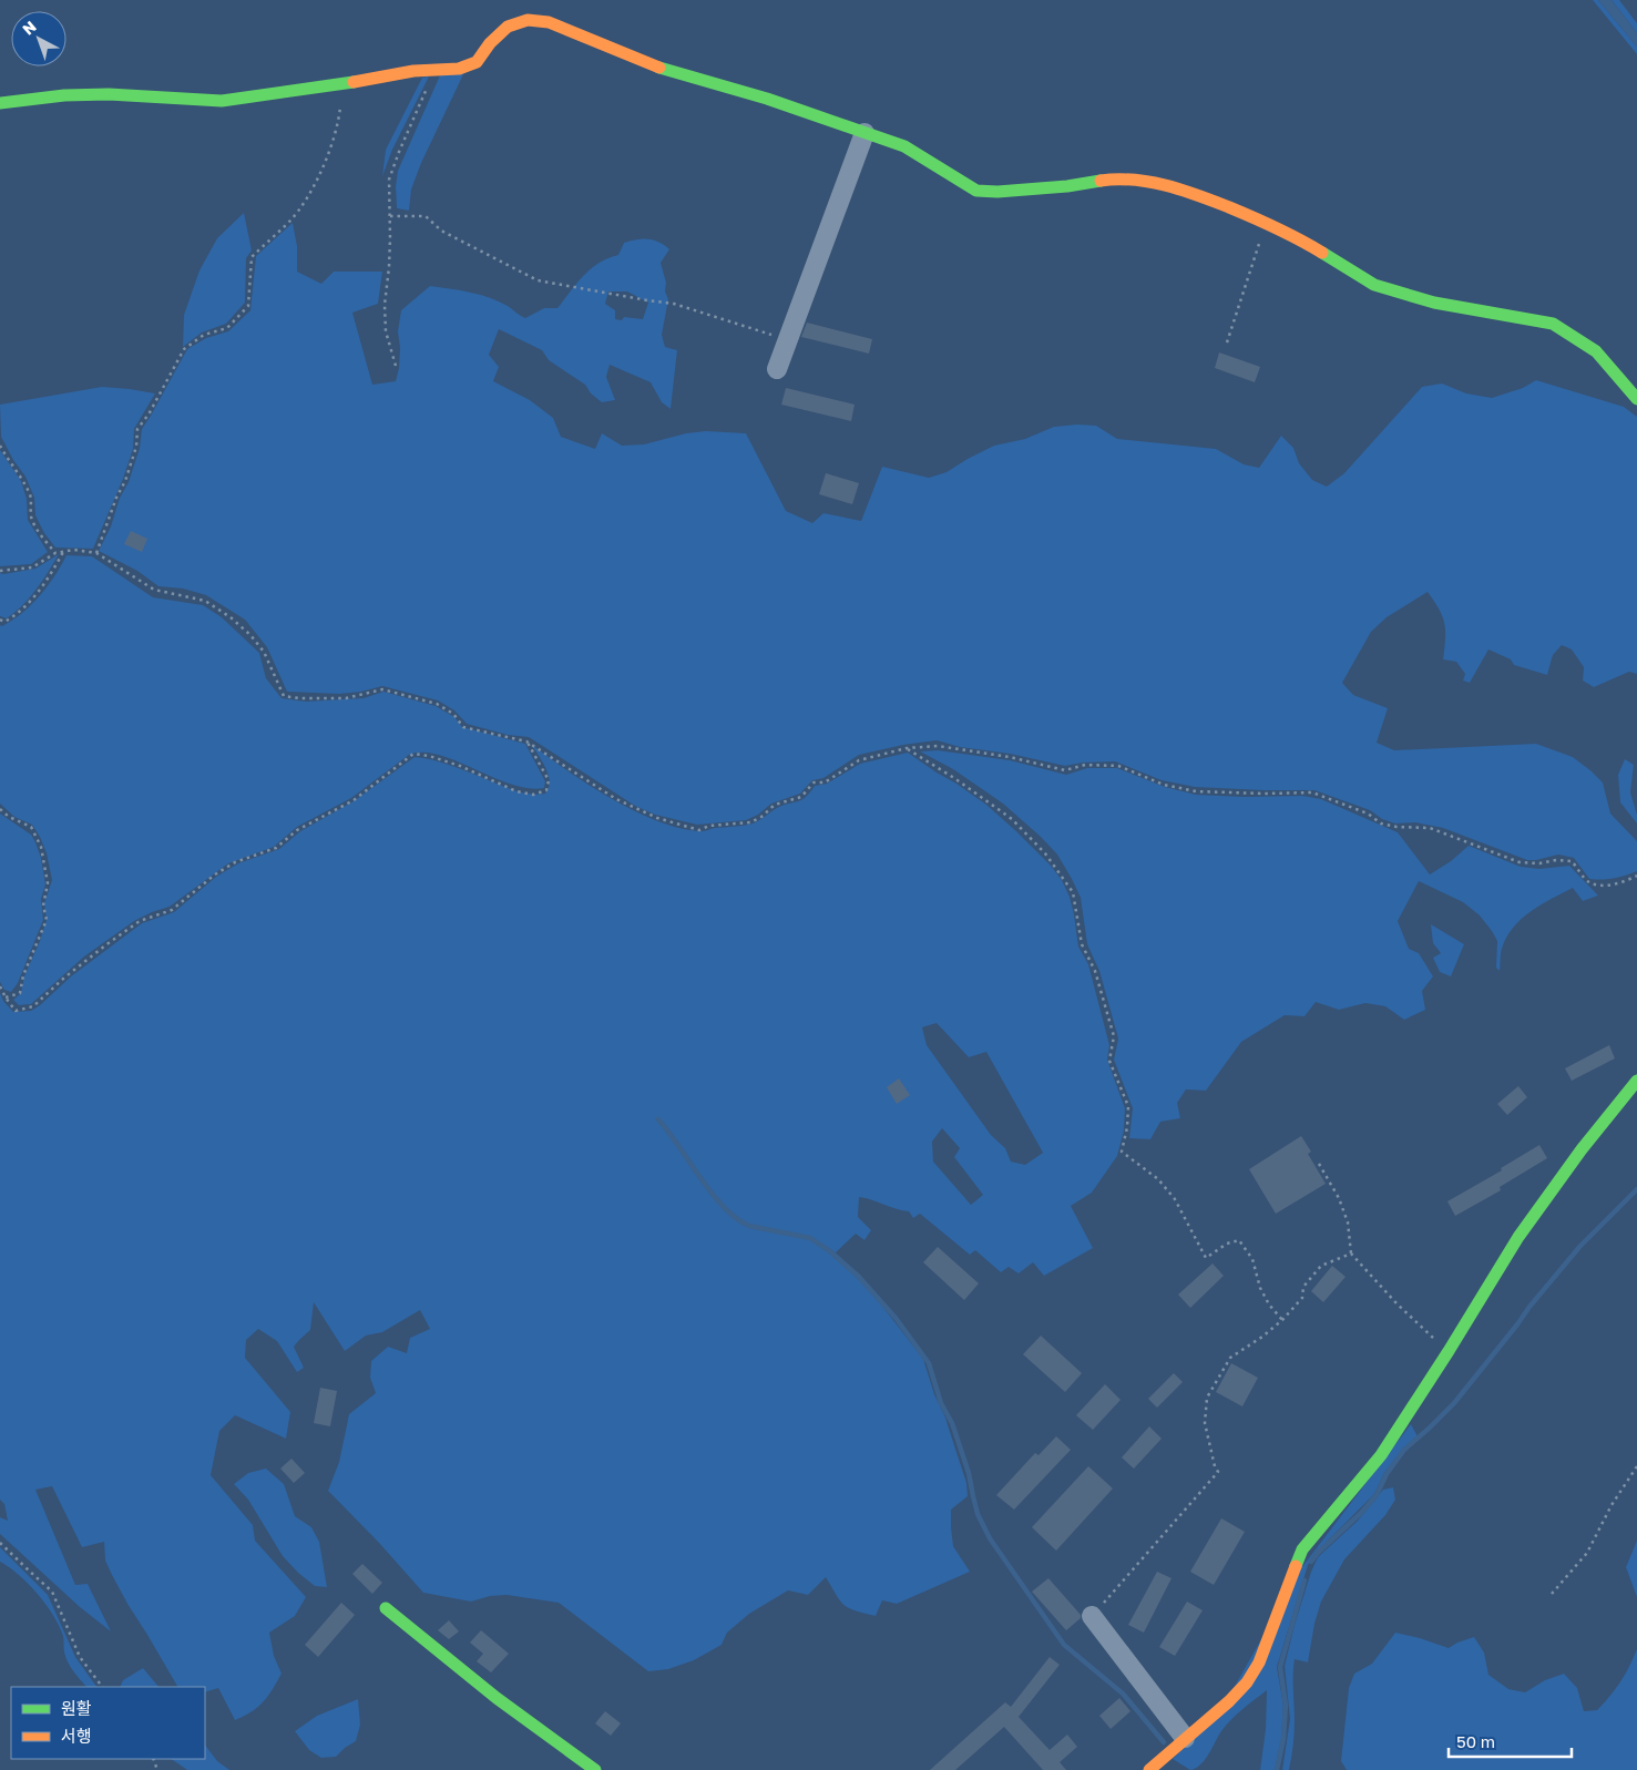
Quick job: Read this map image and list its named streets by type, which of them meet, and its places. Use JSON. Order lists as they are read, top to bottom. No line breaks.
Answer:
{"legend":["원활","서행"],"scale_bar":"50 m","north":"top left"}
